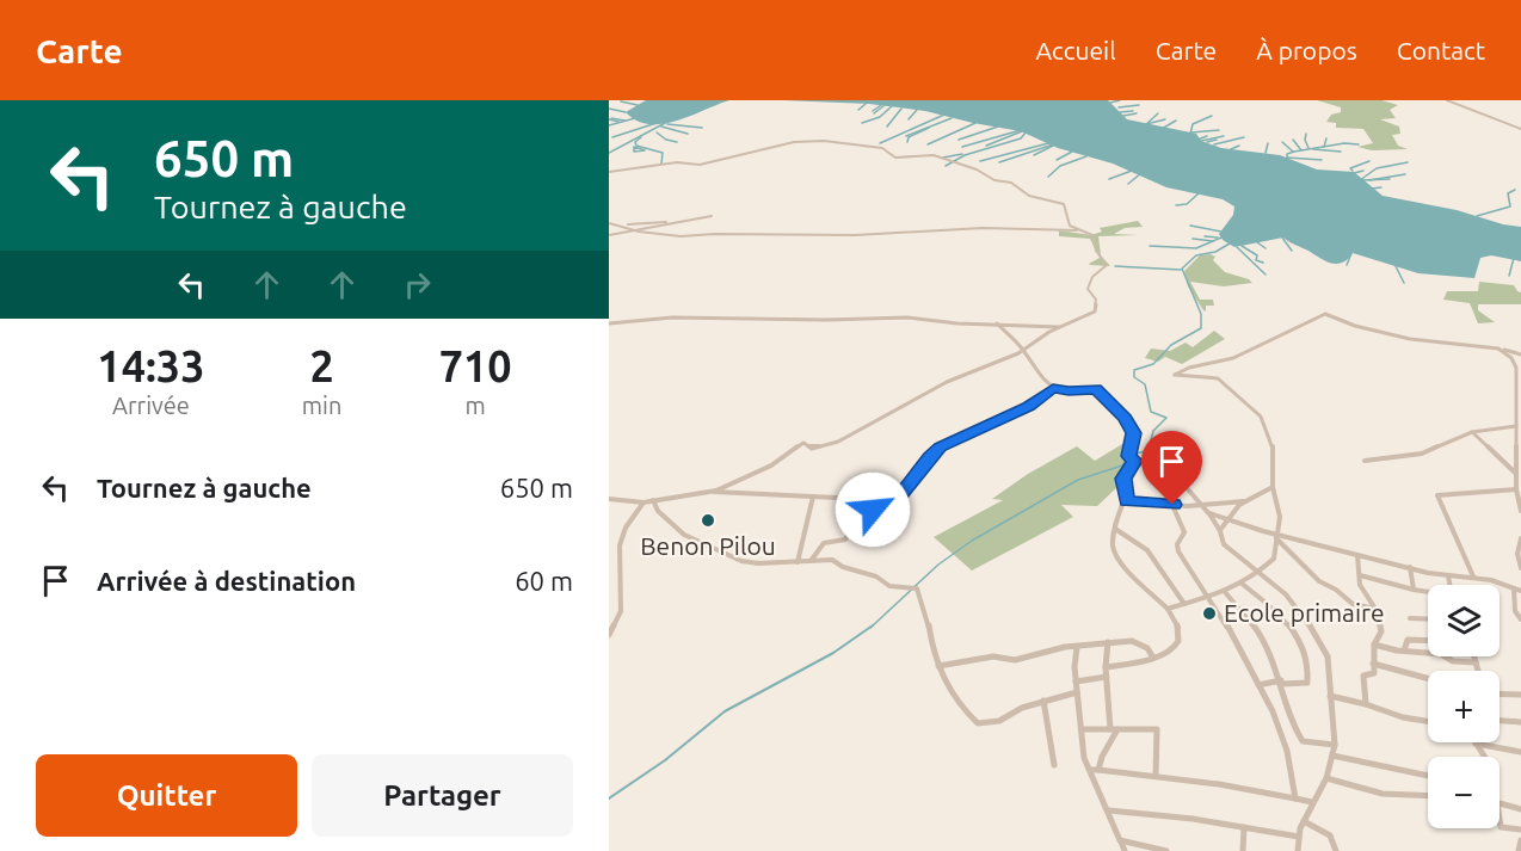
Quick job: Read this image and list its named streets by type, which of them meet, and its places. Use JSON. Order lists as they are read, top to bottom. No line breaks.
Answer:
{"places":["Benon Pilou","Ecole primaire"],"page":{"header":"Carte","nav":["Accueil","Carte","À propos","Contact"],"turn":["650 m","Tournez à gauche"],"eta":["14:33","Arrivée","2","min","710","m"],"list":[{"name":"Tournez à gauche","value":"650 m"},{"name":"Arrivée à destination","value":"60 m"}],"map_buttons":["+","−"],"buttons":["Quitter","Partager"]}}
